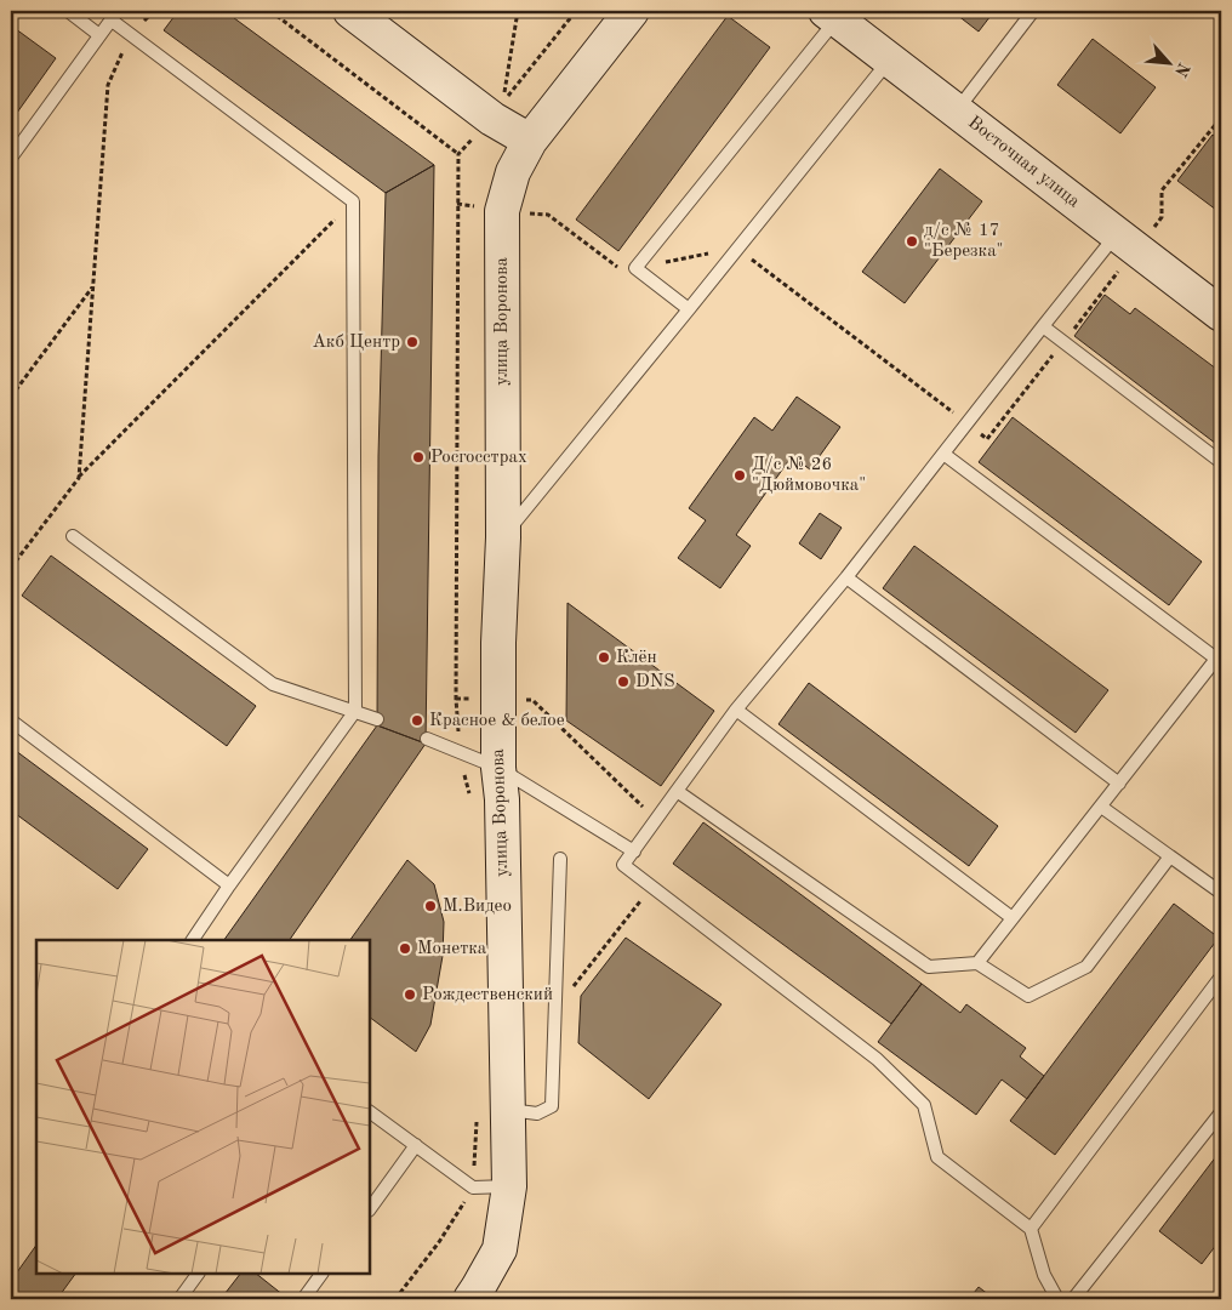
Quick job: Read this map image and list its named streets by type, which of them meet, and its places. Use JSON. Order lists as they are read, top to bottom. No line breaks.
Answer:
{"streets":{"street":["Восточная улица","улица Воронова"]},"places":["д/с № 17 \"Березка\"","Акб Центр","Росгосстрах","Д/с № 26 \"Дюймовочка\"","Клён","DNS","Красное & белое","М.Видео","Монетка","Рождественский"],"north":"bottom right"}
